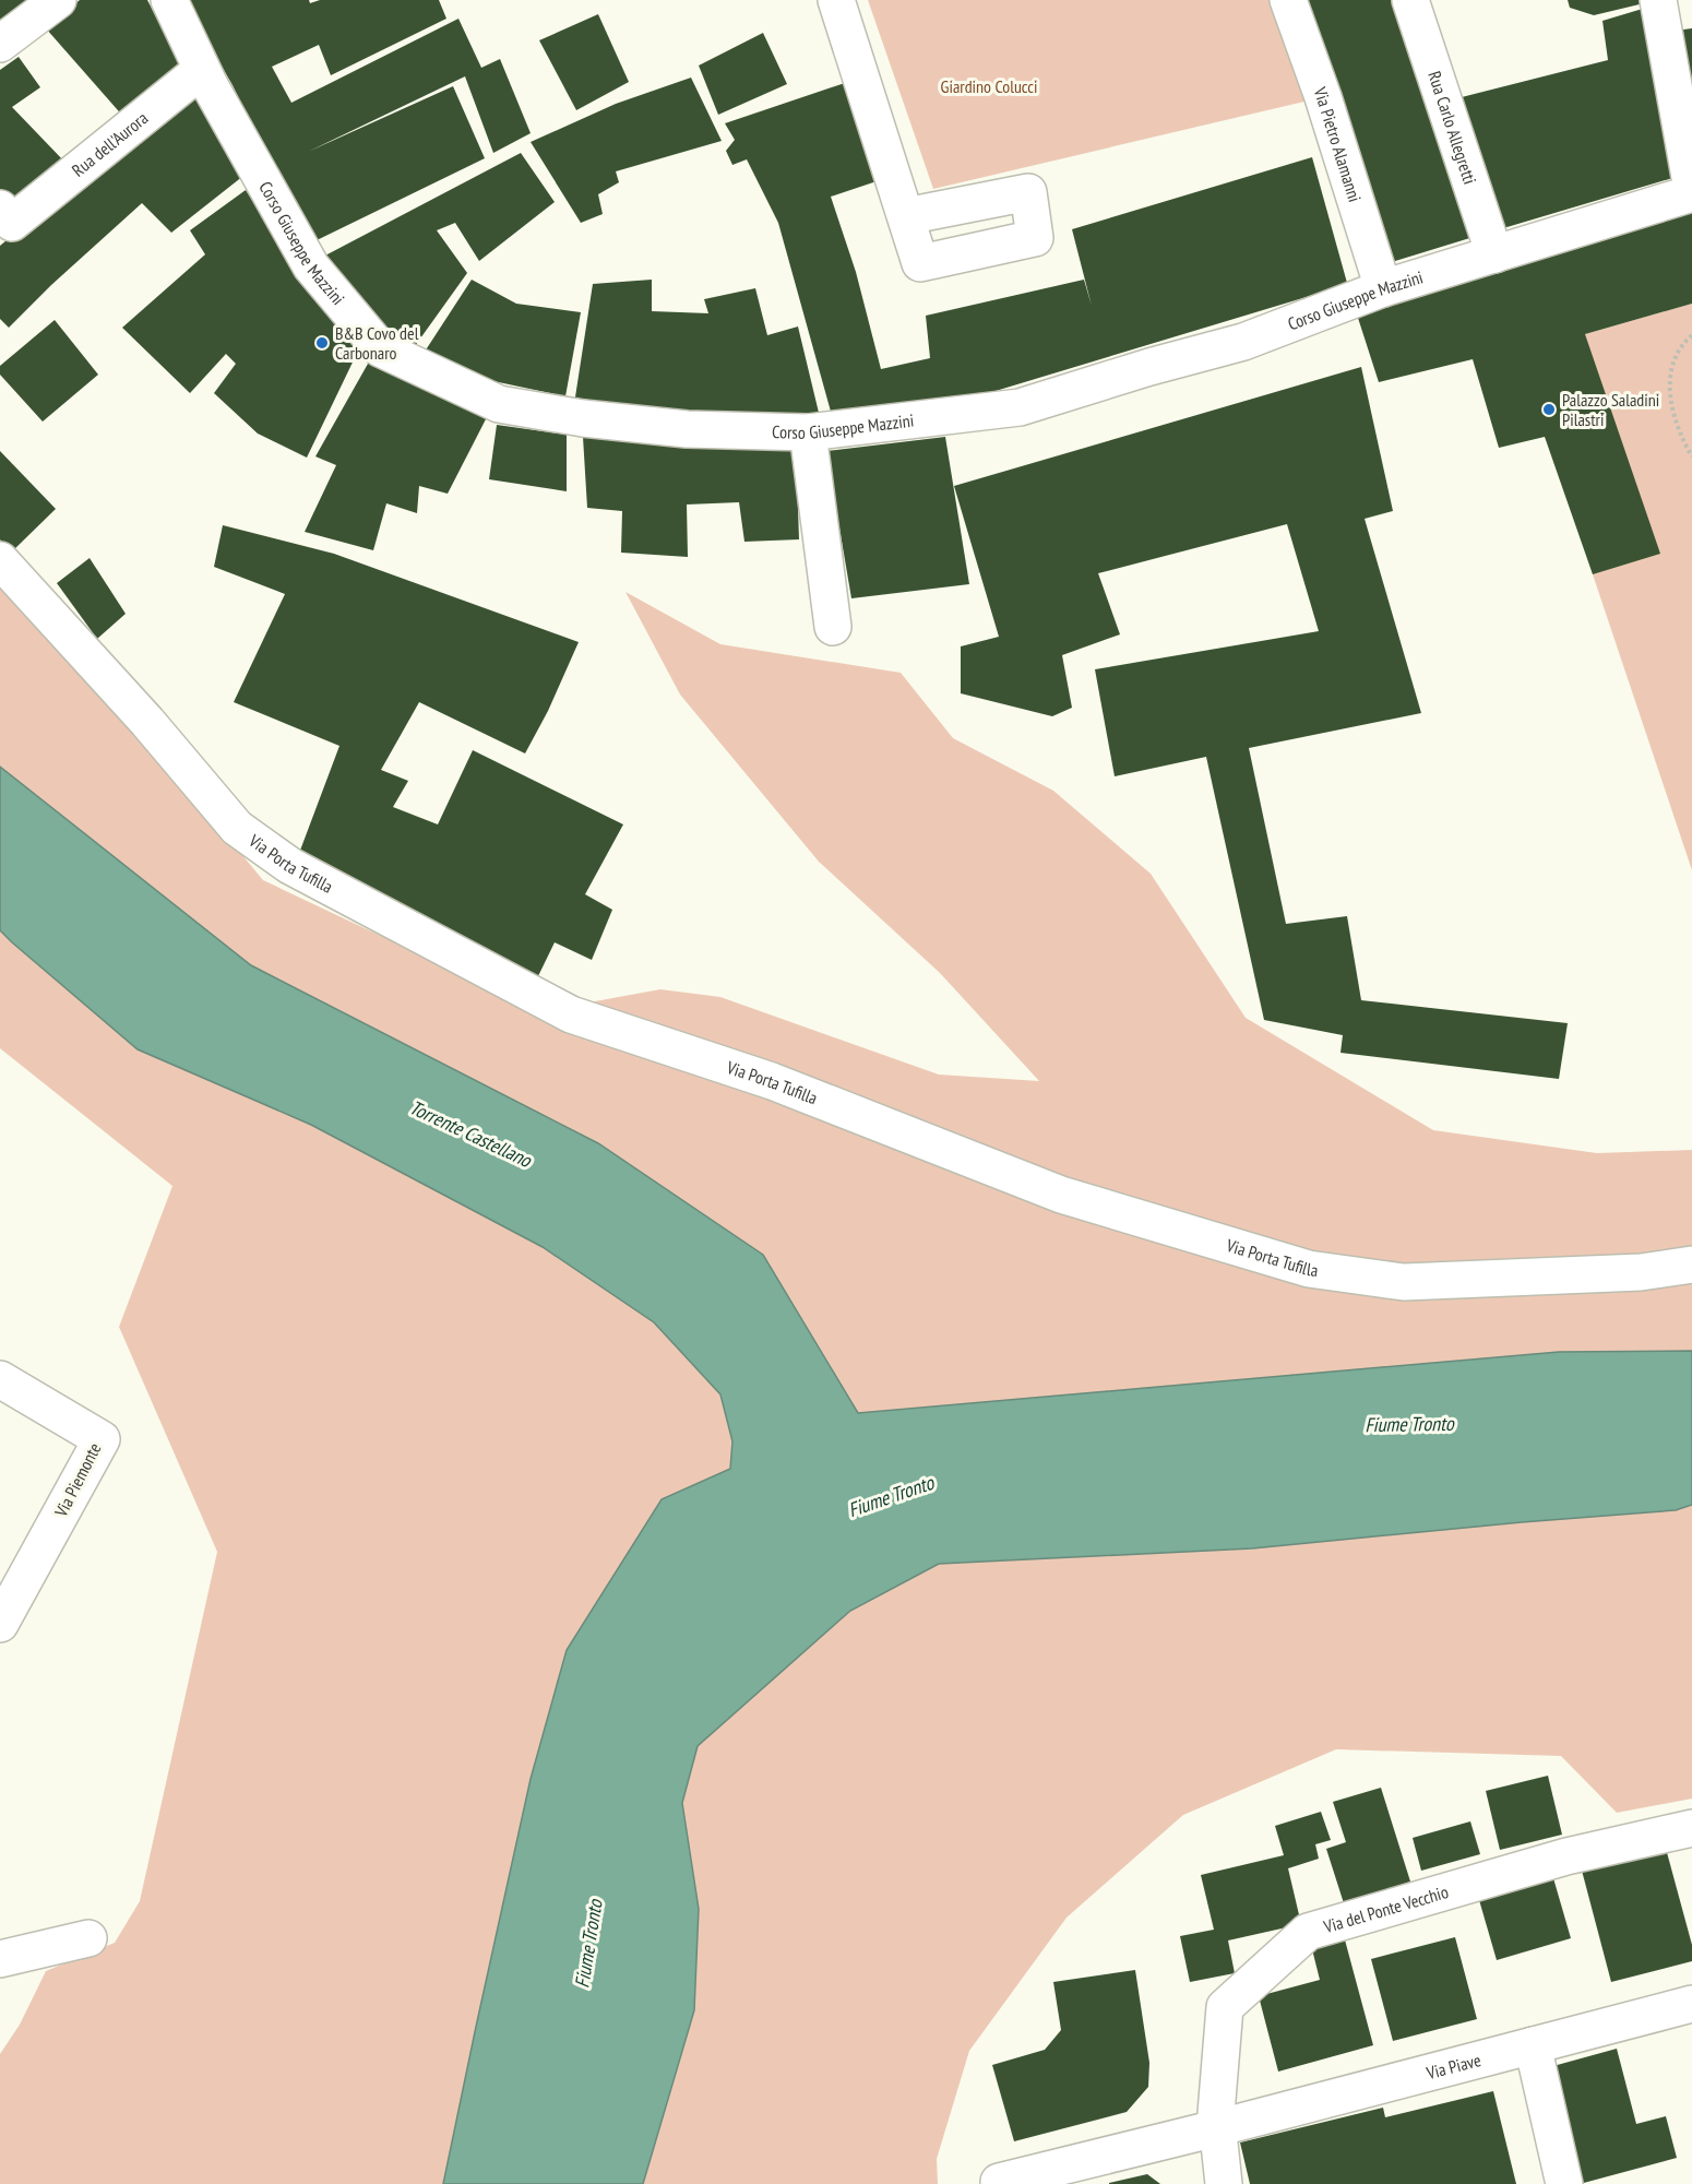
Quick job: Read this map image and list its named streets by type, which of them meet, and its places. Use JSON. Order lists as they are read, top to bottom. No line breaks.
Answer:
{"streets":{"street":["Rua Carlo Allegretti","Via Pietro Alamanni","Rua dell'Aurora","Corso Giuseppe Mazzini","Via Porta Tufilla","Via Piemonte","Via del Ponte Vecchio","Via Piave"]},"crossings":[["Rua Carlo Allegretti","Corso Giuseppe Mazzini"],["Via Pietro Alamanni","Corso Giuseppe Mazzini"],["Rua dell'Aurora","Corso Giuseppe Mazzini"],["Via del Ponte Vecchio","Via Piave"]],"water":["Torrente Castellano","Fiume Tronto"],"parks":["Giardino Colucci"],"places":["B&B Covo del Carbonaro","Palazzo Saladini Pilastri"]}
